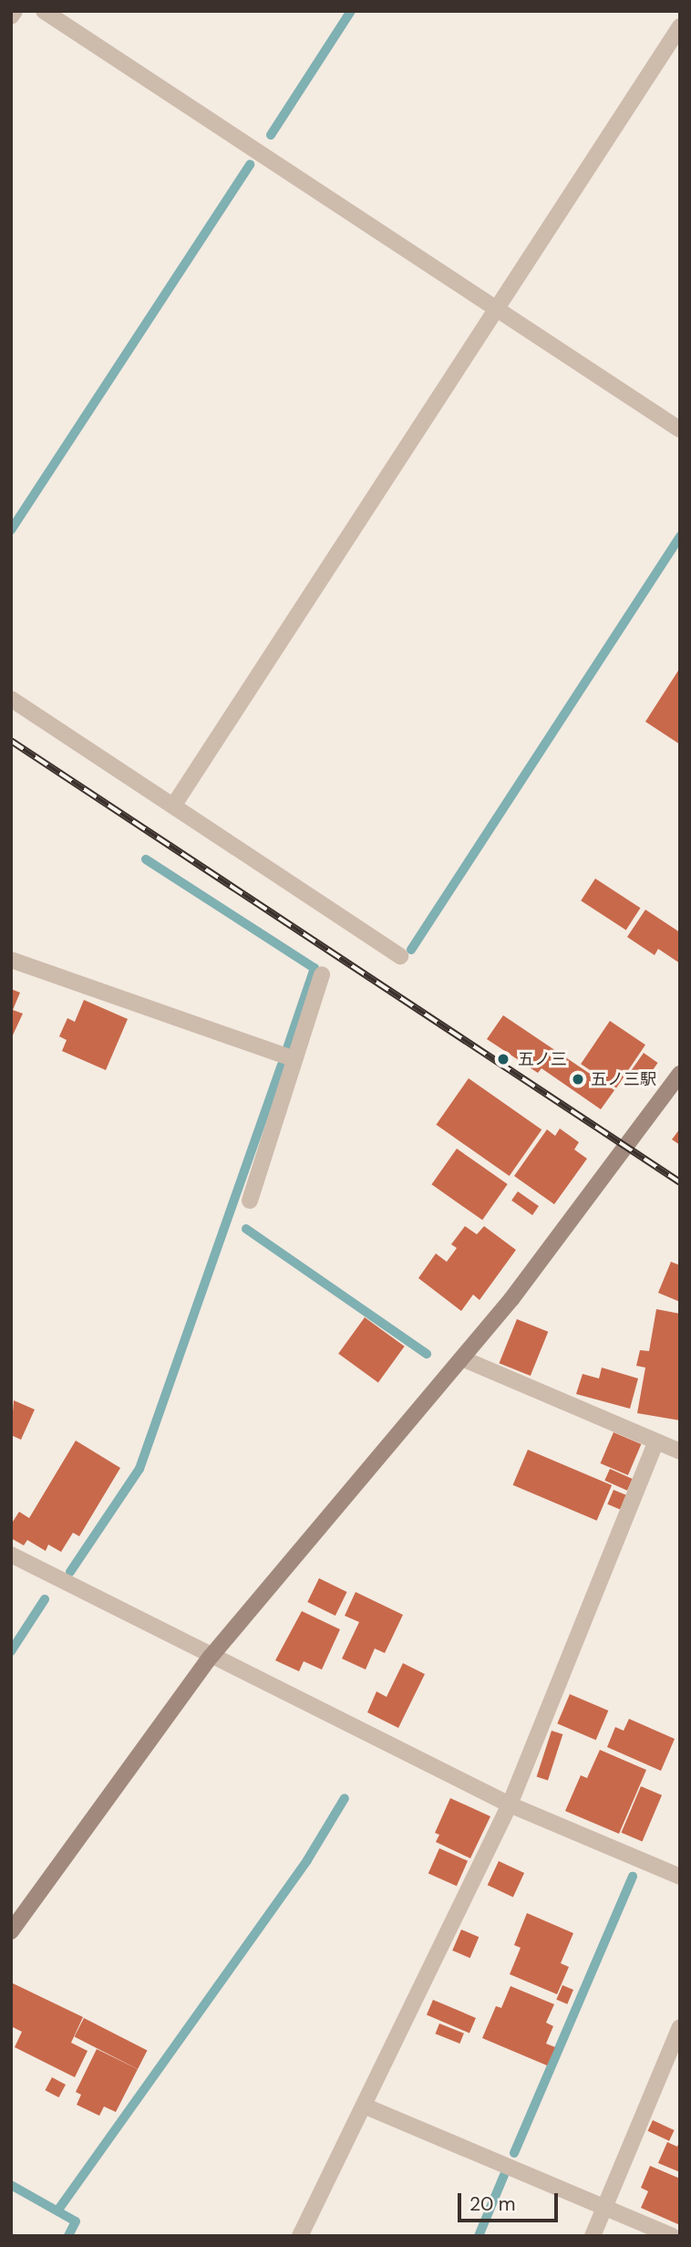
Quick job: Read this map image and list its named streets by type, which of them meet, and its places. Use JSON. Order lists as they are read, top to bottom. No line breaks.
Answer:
{"places":["五ノ三","五ノ三駅"],"scale_bar":"20 m"}
